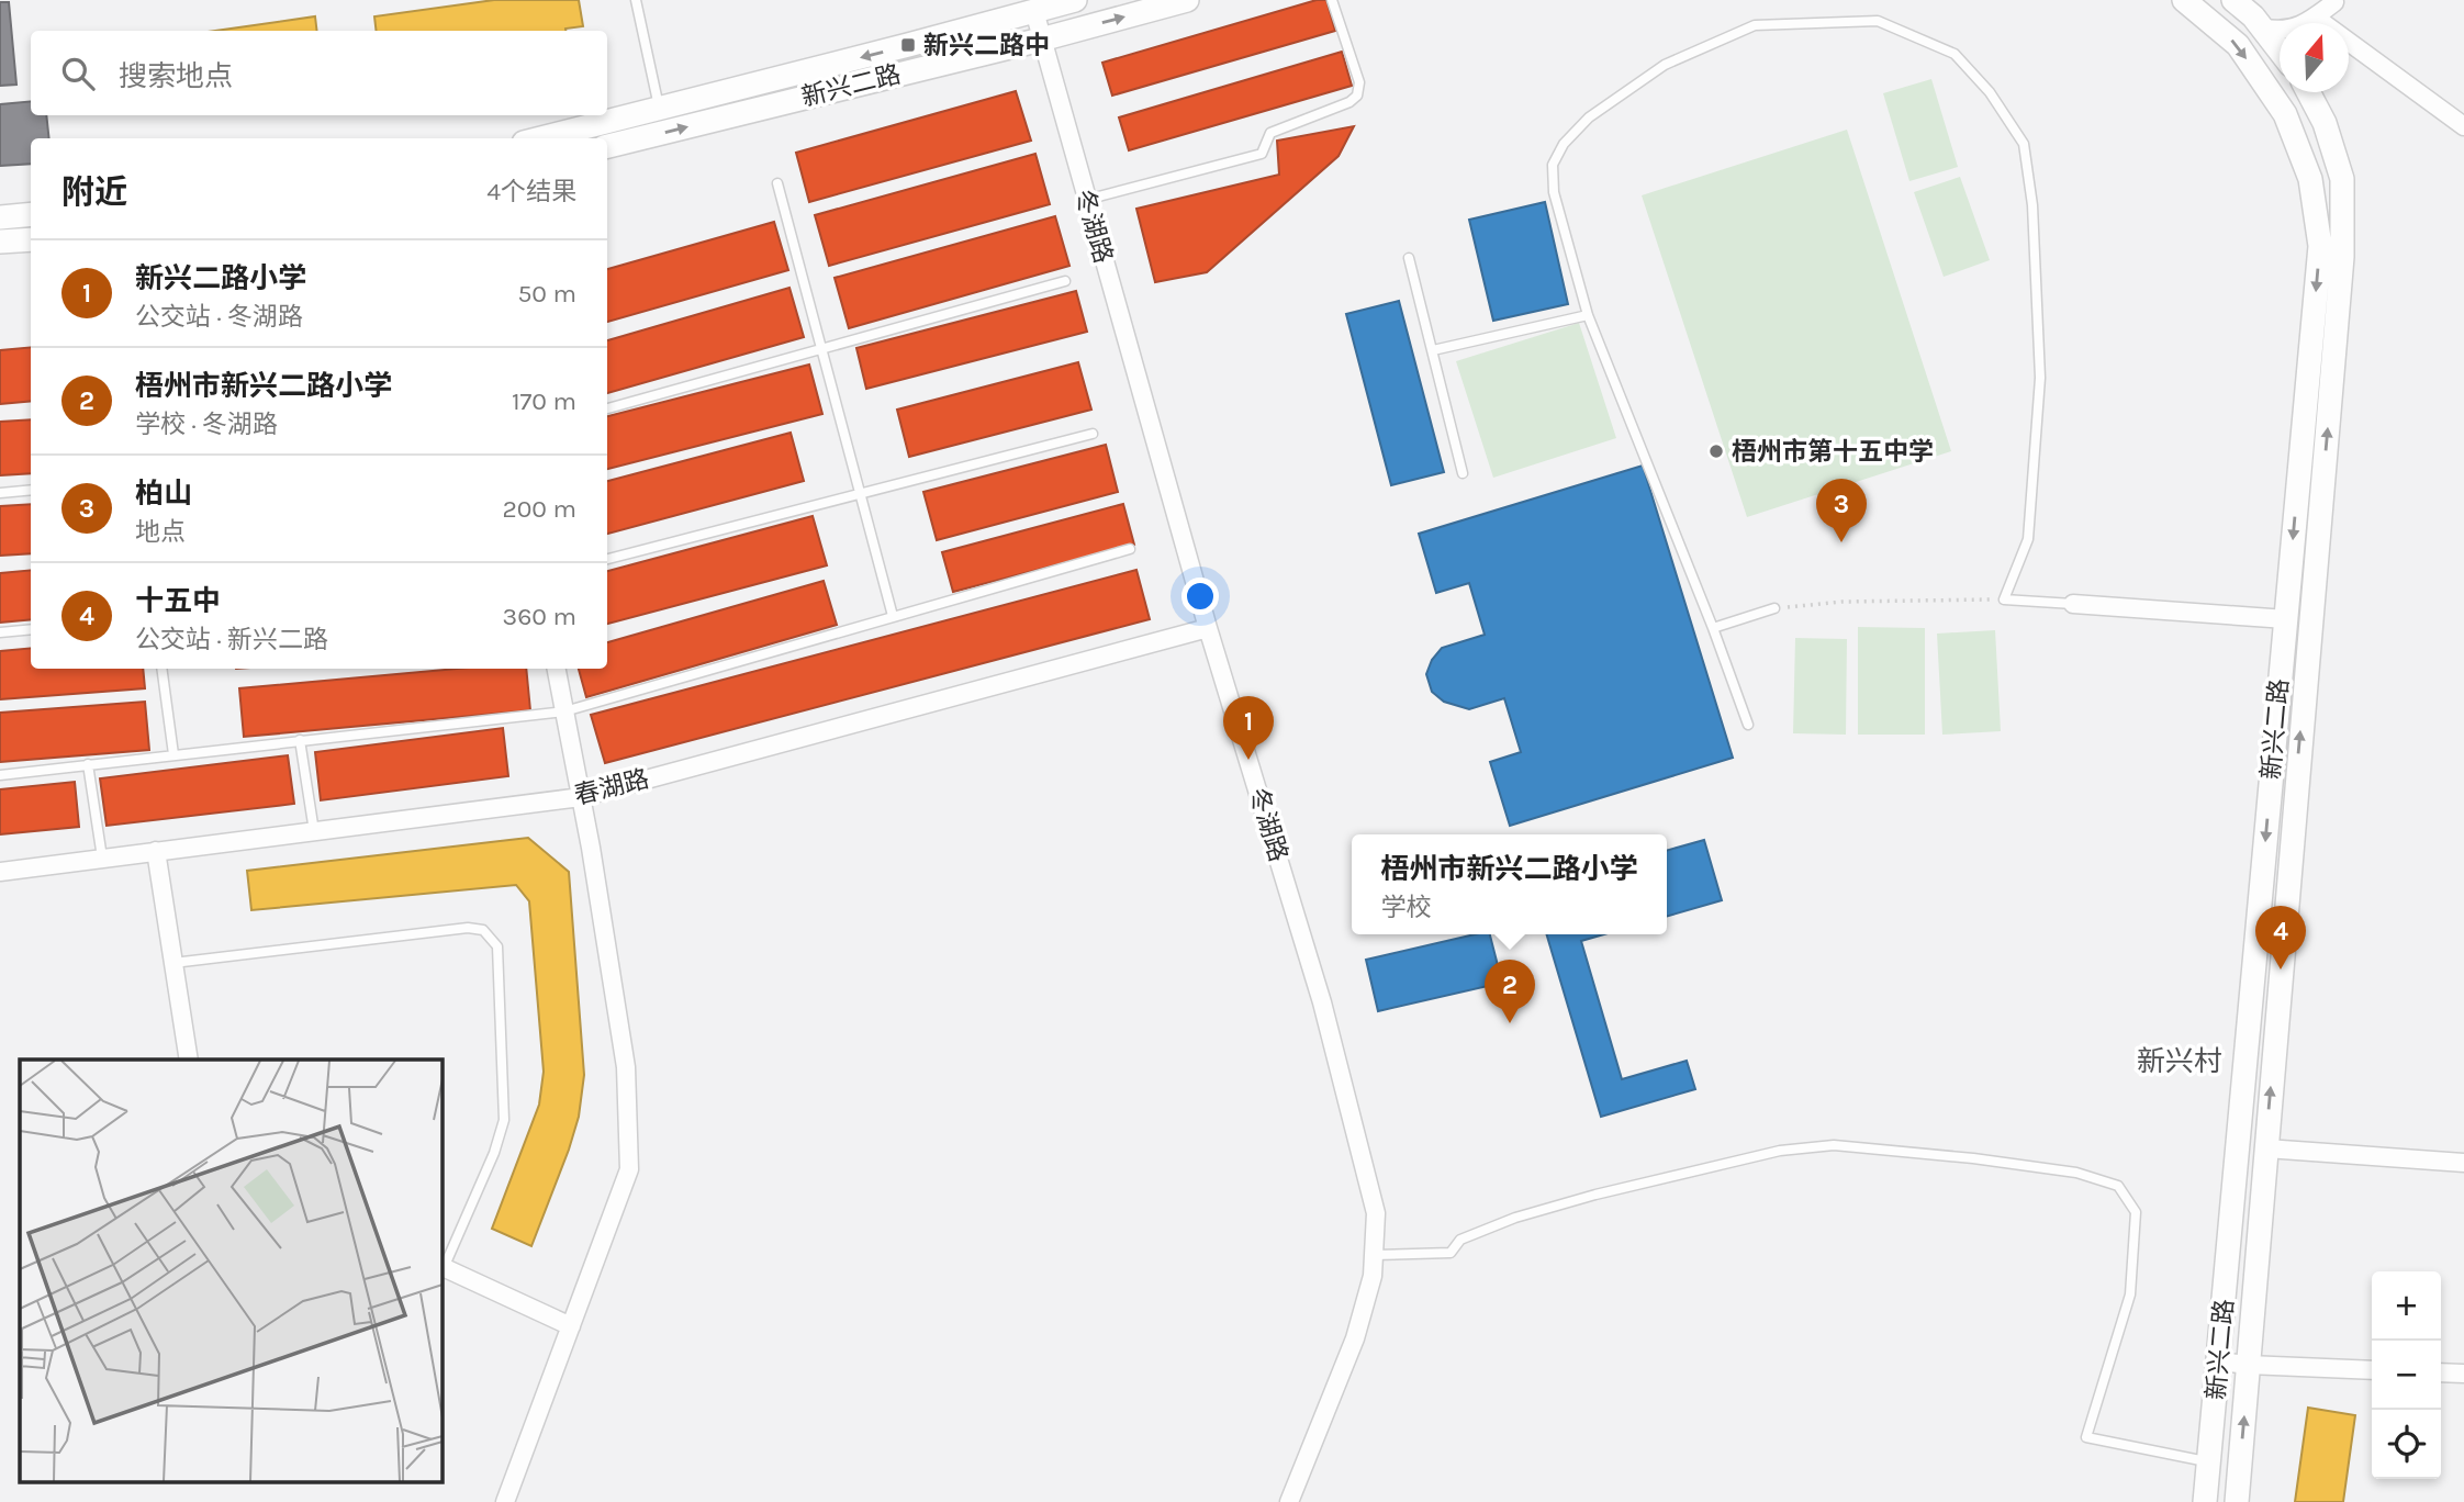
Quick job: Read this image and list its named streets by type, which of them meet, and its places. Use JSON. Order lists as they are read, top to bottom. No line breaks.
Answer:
{"streets":{"main road":["新兴二路"],"street":["冬湖路","春湖路"]},"crossings":[["新兴二路","冬湖路"],["冬湖路","春湖路"]],"districts":["新兴村"],"places":{"transit":["新兴二路中"],"other":["梧州市第十五中学"]},"north":"top","page":{"search":"搜索地点","heading":["附近","4个结果"],"list":[{"mark":"1","name":"新兴二路小学","note":"公交站 · 冬湖路","value":"50 m"},{"mark":"2","name":"梧州市新兴二路小学","note":"学校 · 冬湖路","value":"170 m"},{"mark":"3","name":"柏山","note":"地点","value":"200 m"},{"mark":"4","name":"十五中","note":"公交站 · 新兴二路","value":"360 m"}],"pins":["3","1","4","2"],"popup":["梧州市新兴二路小学","学校"],"map_buttons":["+","−"]}}
